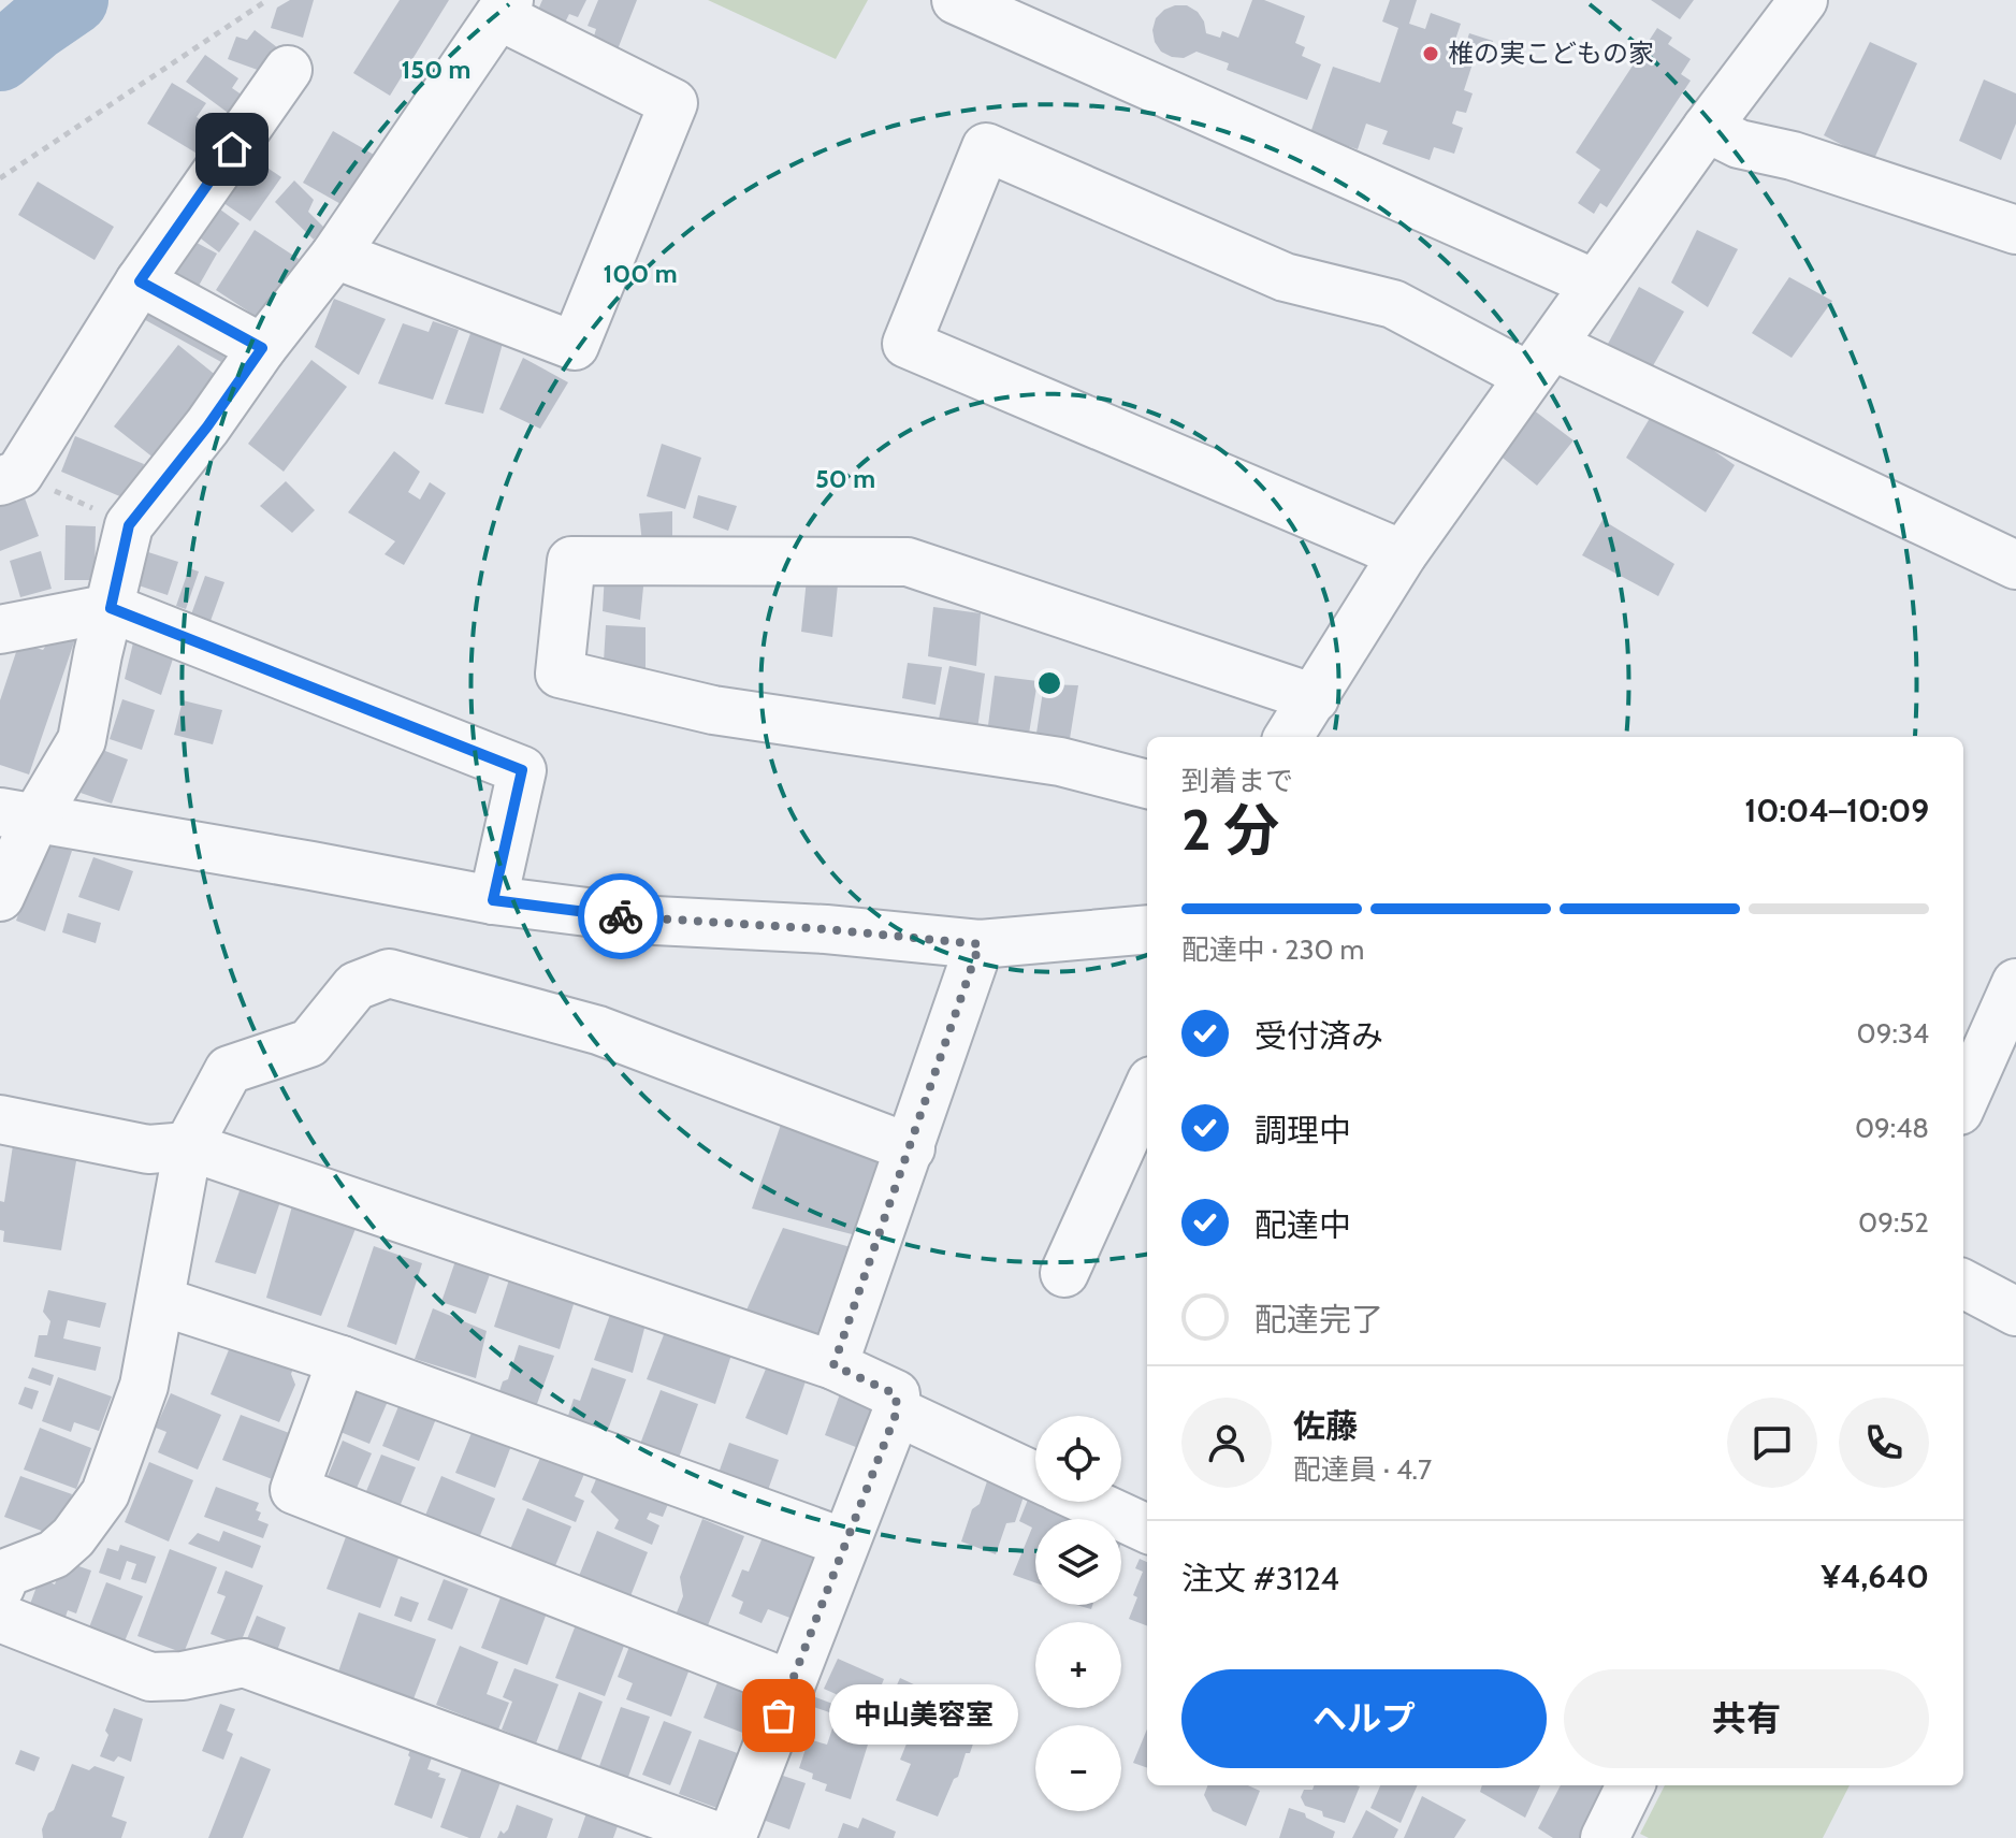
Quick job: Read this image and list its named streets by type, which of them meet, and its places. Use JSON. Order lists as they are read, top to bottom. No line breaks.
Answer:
{"places":["椎の実こどもの家","中山美容室"],"page":{"heading":["2 分","到着まで","10:04–10:09"],"panel":["佐藤","配達員 · 4.7","注文 #3124","¥4,640"],"bar":"配達中 · 230 m","list":[["受付済み","09:34"],["調理中","09:48"],["配達中","09:52"],"配達完了"],"map_buttons":["+","−"],"buttons":["ヘルプ","共有"],"bubble":"中山美容室"},"rings":["150 m","100 m","50 m"]}
